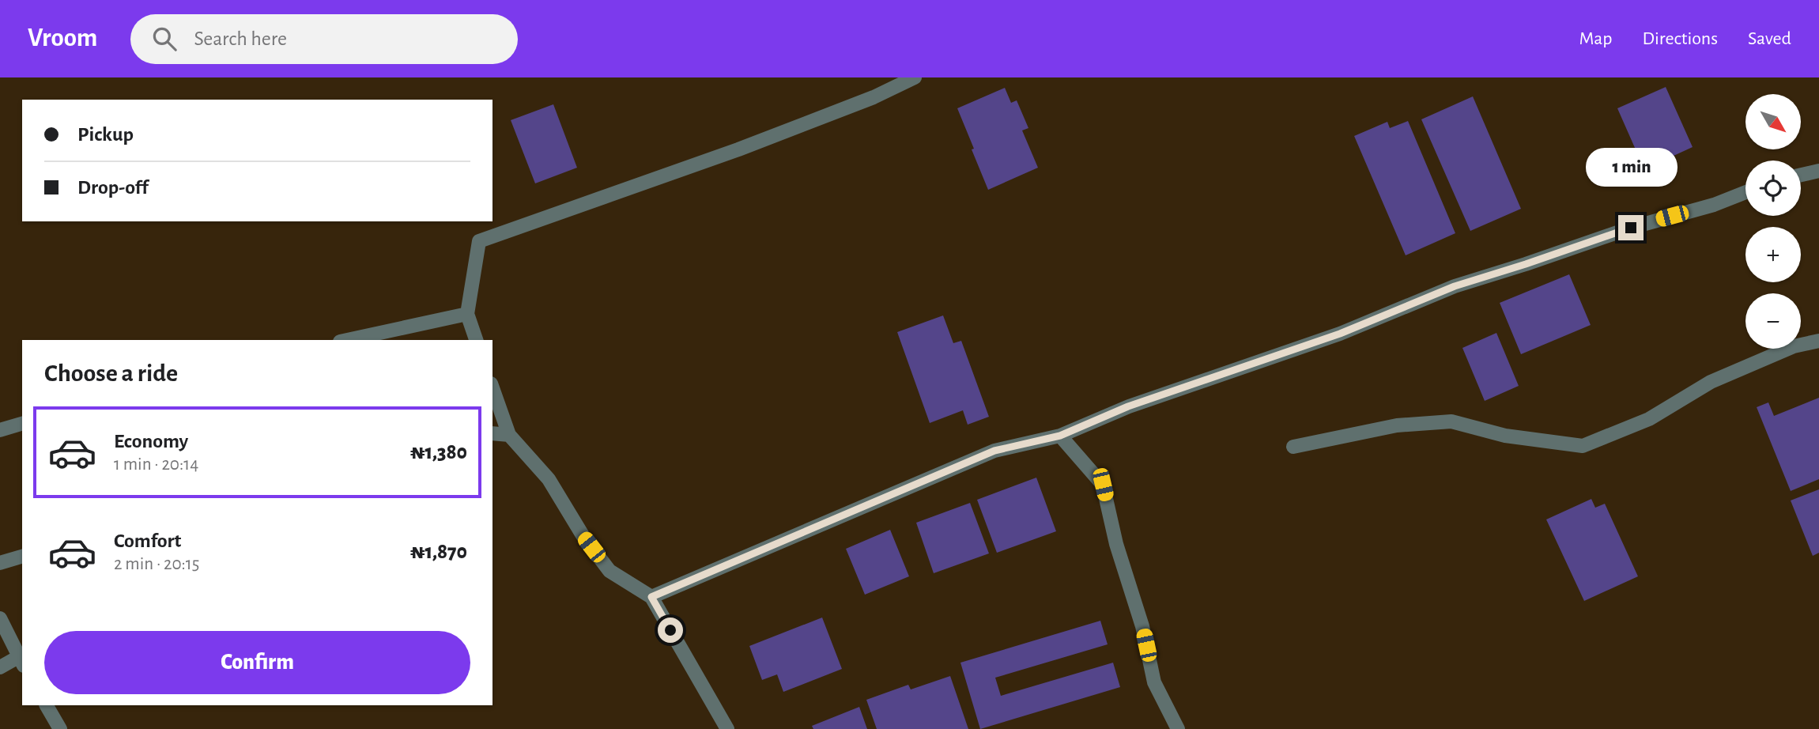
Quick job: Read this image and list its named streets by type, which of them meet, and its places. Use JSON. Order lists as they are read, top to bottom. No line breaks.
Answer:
{"north":"bottom right","page":{"header":"Vroom","search":"Search here","nav":["Map","Directions","Saved"],"map_buttons":["+","−"],"banner":["Pickup","Drop-off"],"bubble":"1 min","heading":"Choose a ride","list":[{"name":"Economy","note":"1 min · 20:14","value":"₦1,380"},{"name":"Comfort","note":"2 min · 20:15","value":"₦1,870"}],"buttons":"Confirm"}}
